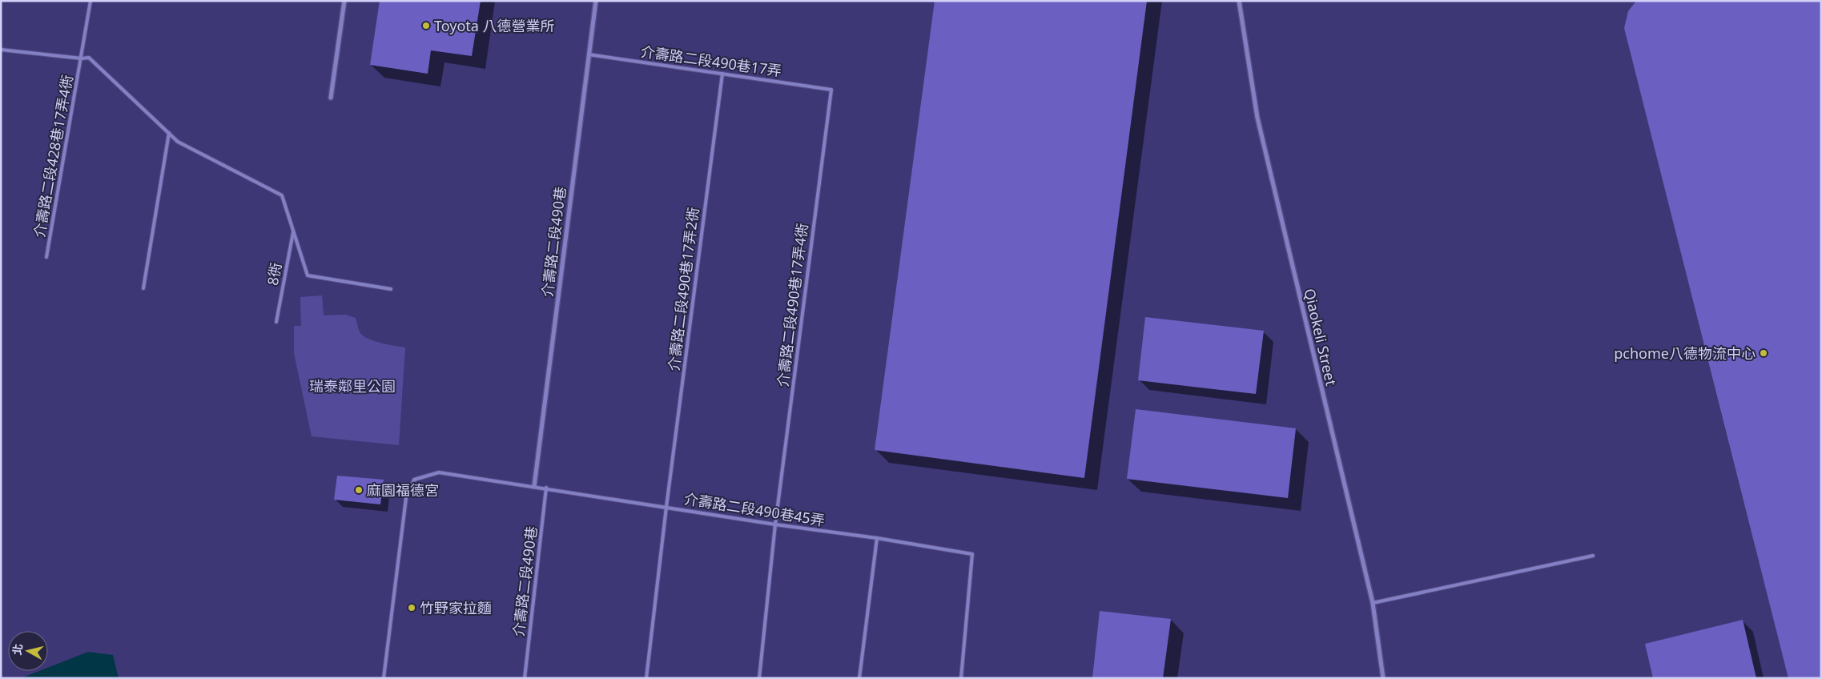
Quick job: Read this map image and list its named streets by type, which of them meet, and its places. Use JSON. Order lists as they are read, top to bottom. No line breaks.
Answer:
{"streets":{"street":["介壽路二段490巷","Qiaokeli Street"],"lane":["介壽路二段490巷17弄","介壽路二段428巷17弄4衖","8衖","介壽路二段490巷17弄2衖","介壽路二段490巷17弄4衖","介壽路二段490巷45弄"]},"crossings":[["介壽路二段490巷17弄","介壽路二段490巷"],["介壽路二段490巷17弄","介壽路二段490巷17弄2衖"],["介壽路二段490巷17弄","介壽路二段490巷17弄4衖"],["介壽路二段490巷","介壽路二段490巷45弄"],["介壽路二段490巷17弄2衖","介壽路二段490巷45弄"],["介壽路二段490巷17弄4衖","介壽路二段490巷45弄"]],"parks":["瑞泰鄰里公園"],"places":["Toyota 八德營業所","pchome八德物流中心","麻園福德宮","竹野家拉麵"],"north":"left"}
